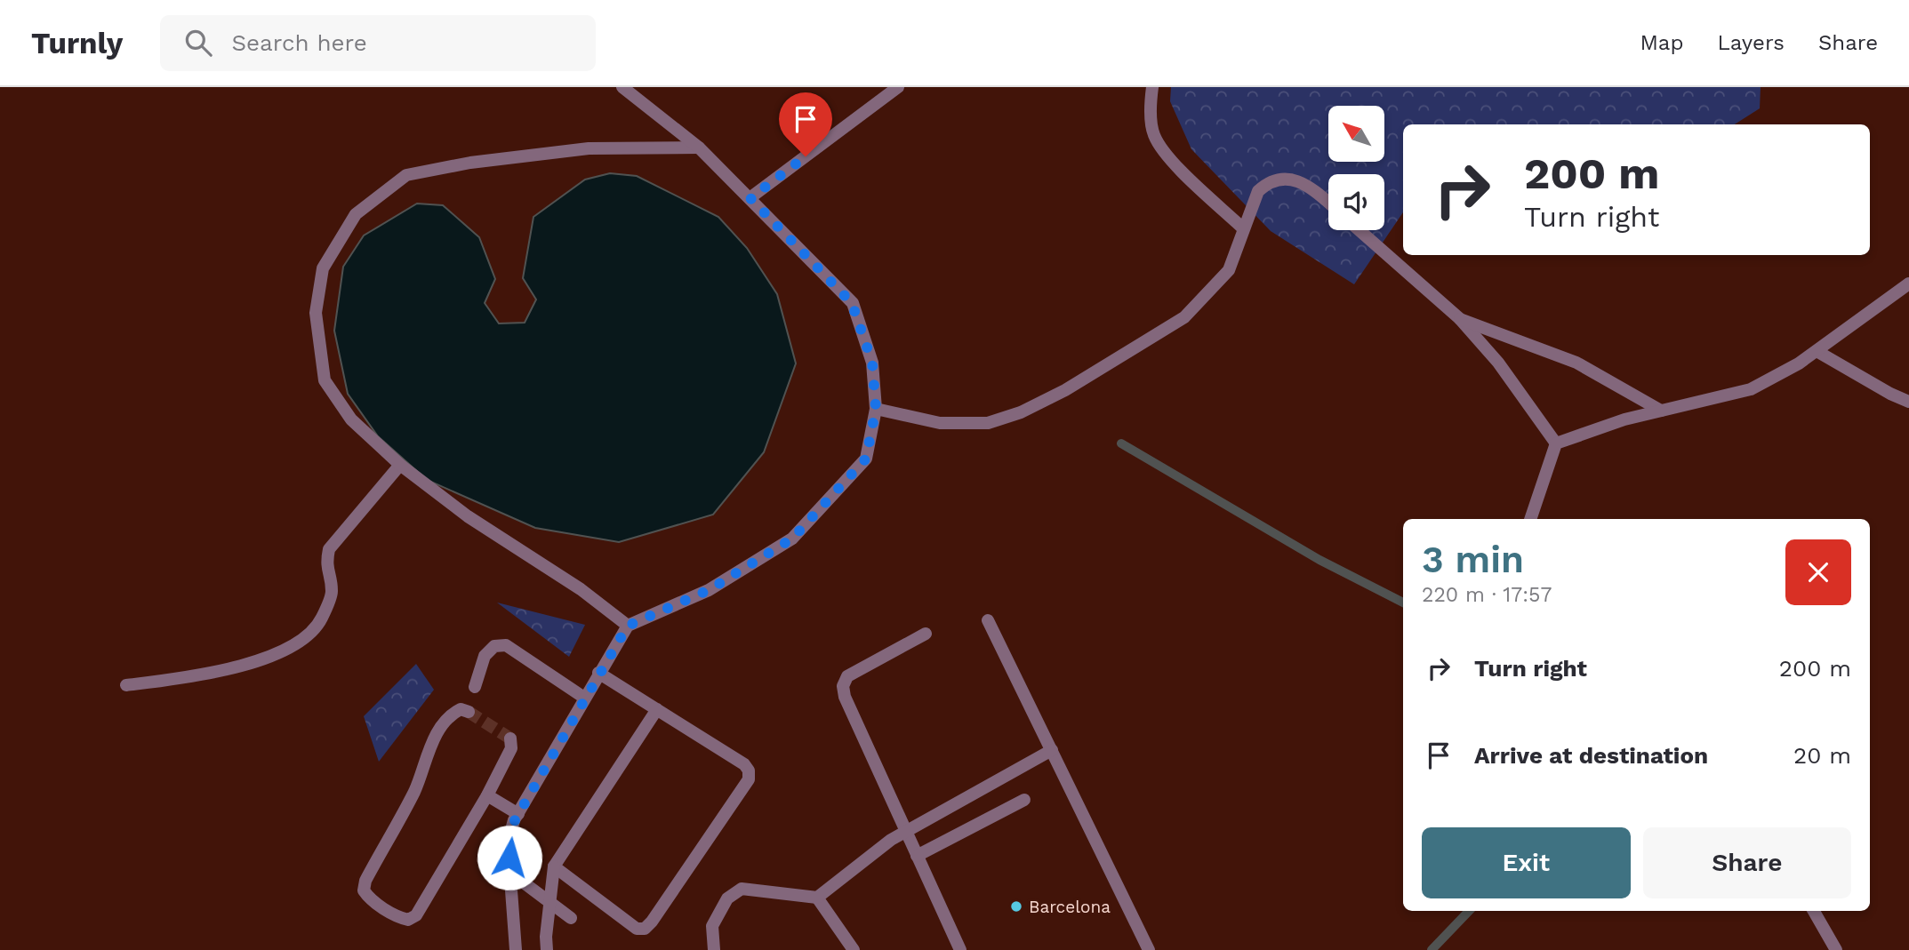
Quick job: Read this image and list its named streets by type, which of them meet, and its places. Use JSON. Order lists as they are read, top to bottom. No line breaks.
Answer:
{"places":["Barcelona"],"north":"top left","page":{"header":"Turnly","search":"Search here","nav":["Map","Layers","Share"],"turn":["200 m","Turn right"],"heading":["3 min","220 m · 17:57"],"list":[{"name":"Turn right","value":"200 m"},{"name":"Arrive at destination","value":"20 m"}],"buttons":["Exit","Share"]}}
